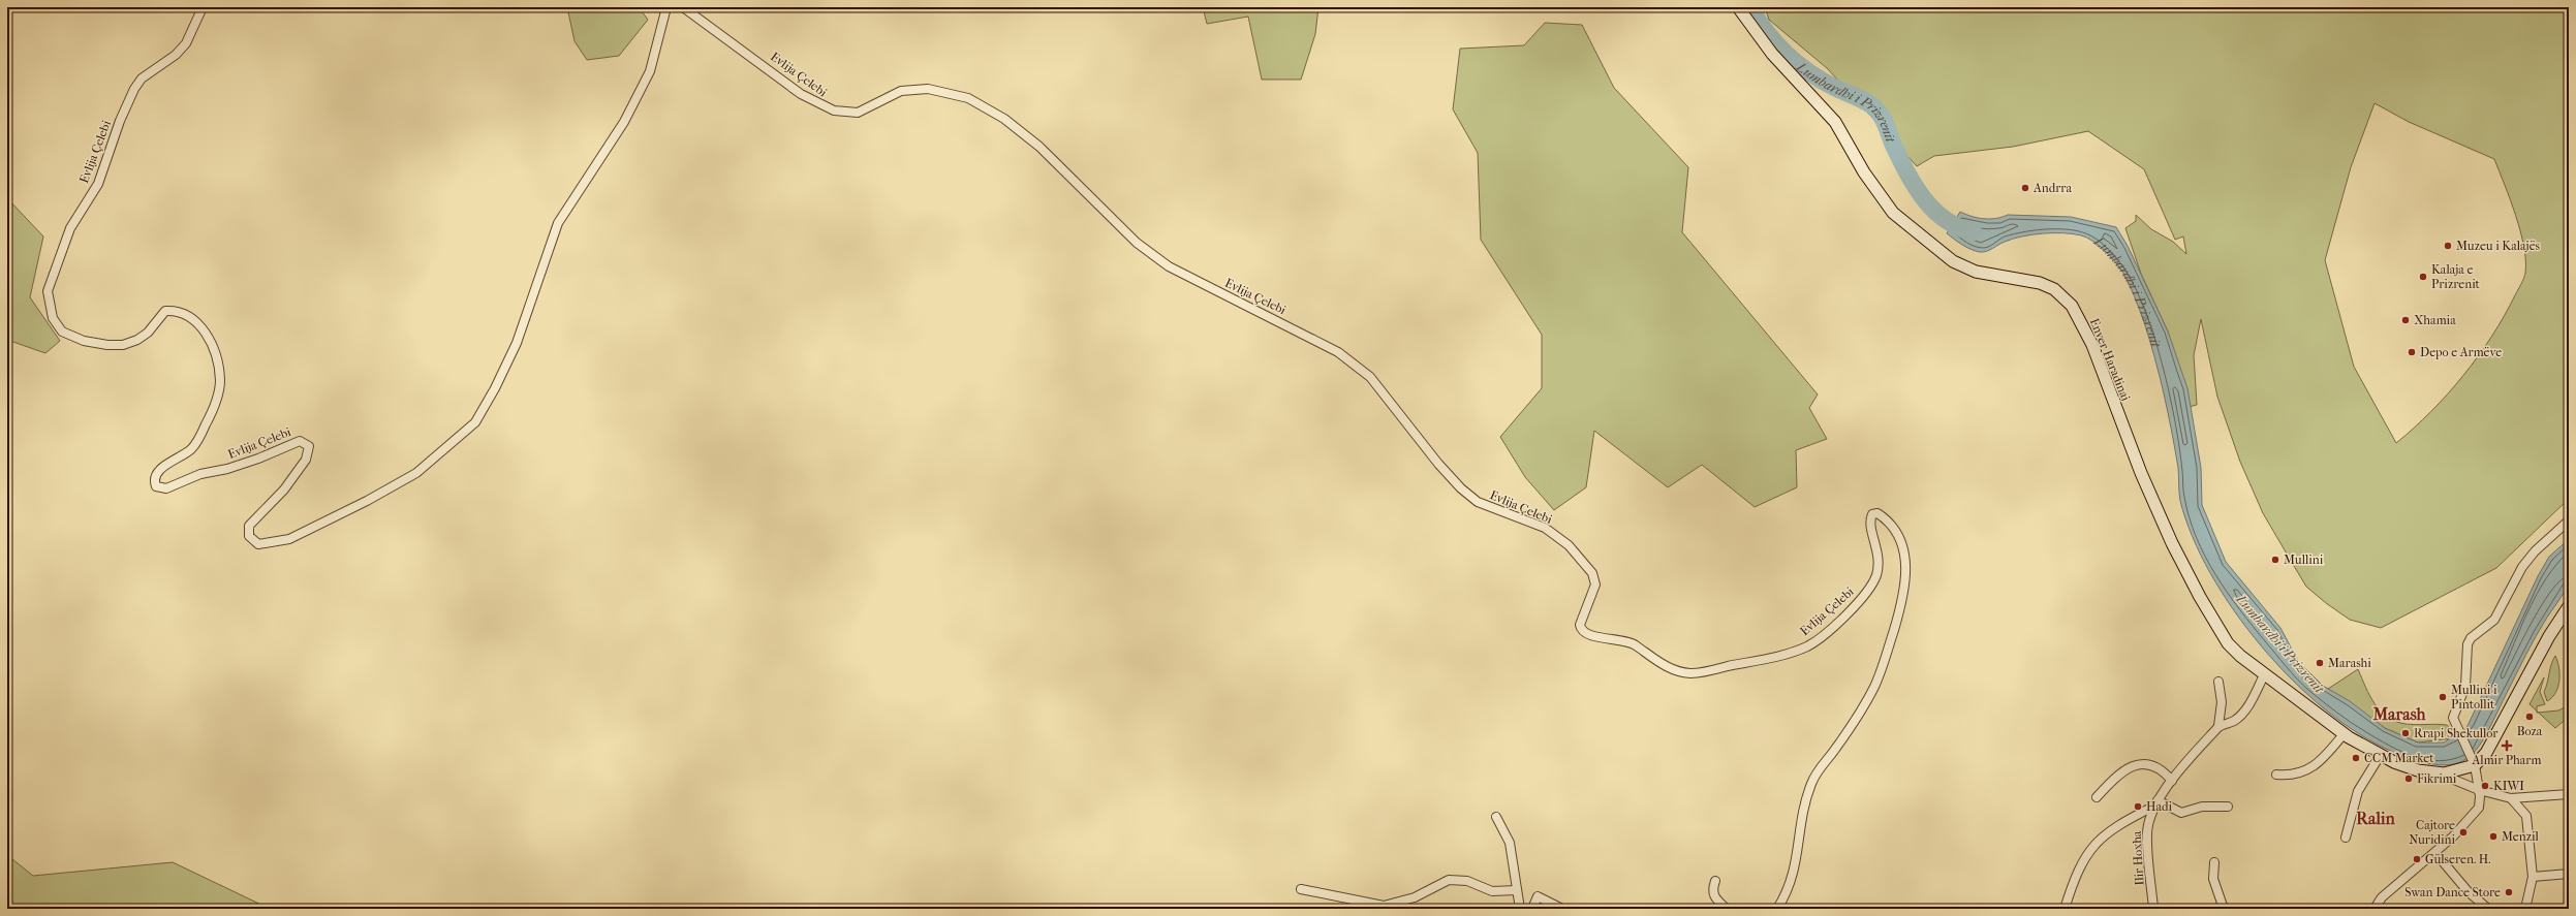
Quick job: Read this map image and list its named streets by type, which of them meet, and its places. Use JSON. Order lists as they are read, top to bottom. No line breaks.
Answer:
{"streets":{"main road":["Enver Haradinaj"],"street":["Evlija Çelebi","Ilir Hoxha"]},"districts":["Marash","Ralin"],"water":["Lumbardhi i Prizrenit"],"places":{"other":["Andrra","Muzeu i Kalajës","Kalaja e Prizrenit","Xhamia","Depo e Armëve","Mullini","Marashi","Mullini i Pintollit","Boza","Rrapi Shekullor","CCM Market","Fikrimi","KIWI","Hadi","Cajtore Nuridini","Menzil","Gülseren. H.","Swan Dance Store"],"health":["Almir Pharm"]}}
